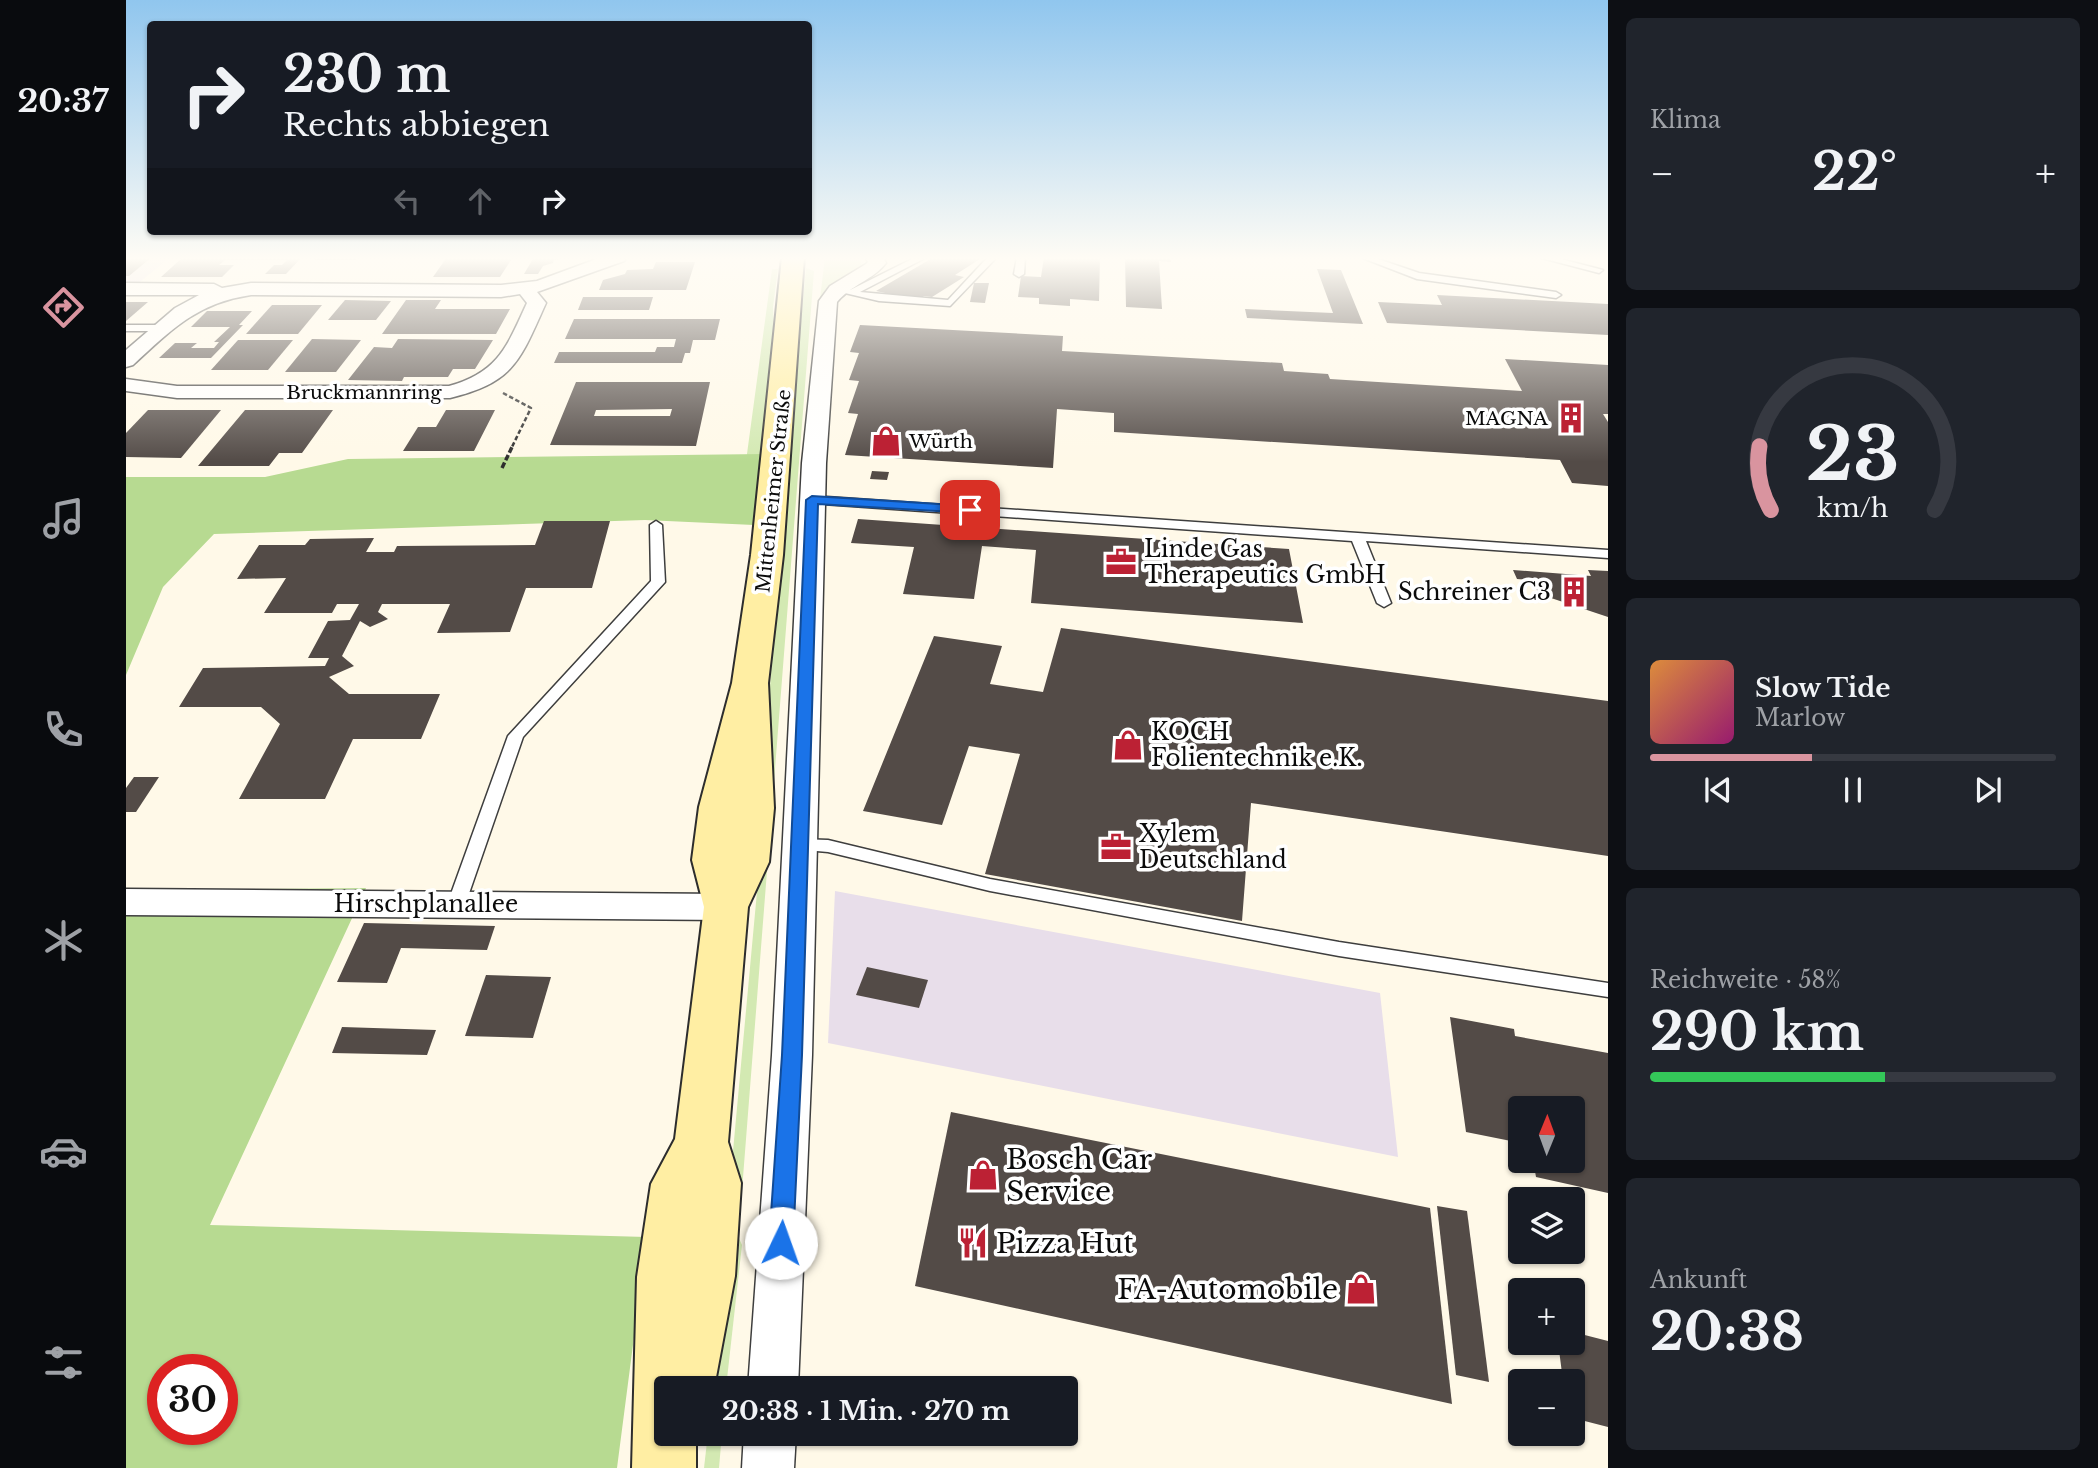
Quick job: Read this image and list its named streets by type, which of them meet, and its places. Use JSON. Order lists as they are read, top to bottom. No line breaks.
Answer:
{"streets":{"main road":["Mittenheimer Straße"],"street":["Bruckmannring","Hirschplanallee"]},"crossings":[["Mittenheimer Straße","Hirschplanallee"]],"places":{"building":["MAGNA","Schreiner C3"],"shop":["Würth","KOCH Folientechnik e.K.","Bosch Car Service","FA-Automobile"],"office":["Linde Gas Therapeutics GmbH","Xylem Deutschland"],"restaurant":["Pizza Hut"]},"north":"top","page":{"tabs":"20:37","tile":["Klima",["Reichweite · 58%","290 km"],["Ankunft","20:38"]],"turn":["230 m","Rechts abbiegen"],"heat":["−","22°","+"],"song":["Slow Tide","Marlow"],"map_buttons":["+","−"],"limit":"30","trip":"20:38 · 1 Min. · 270 m","gauge":["23","km/h"]}}
